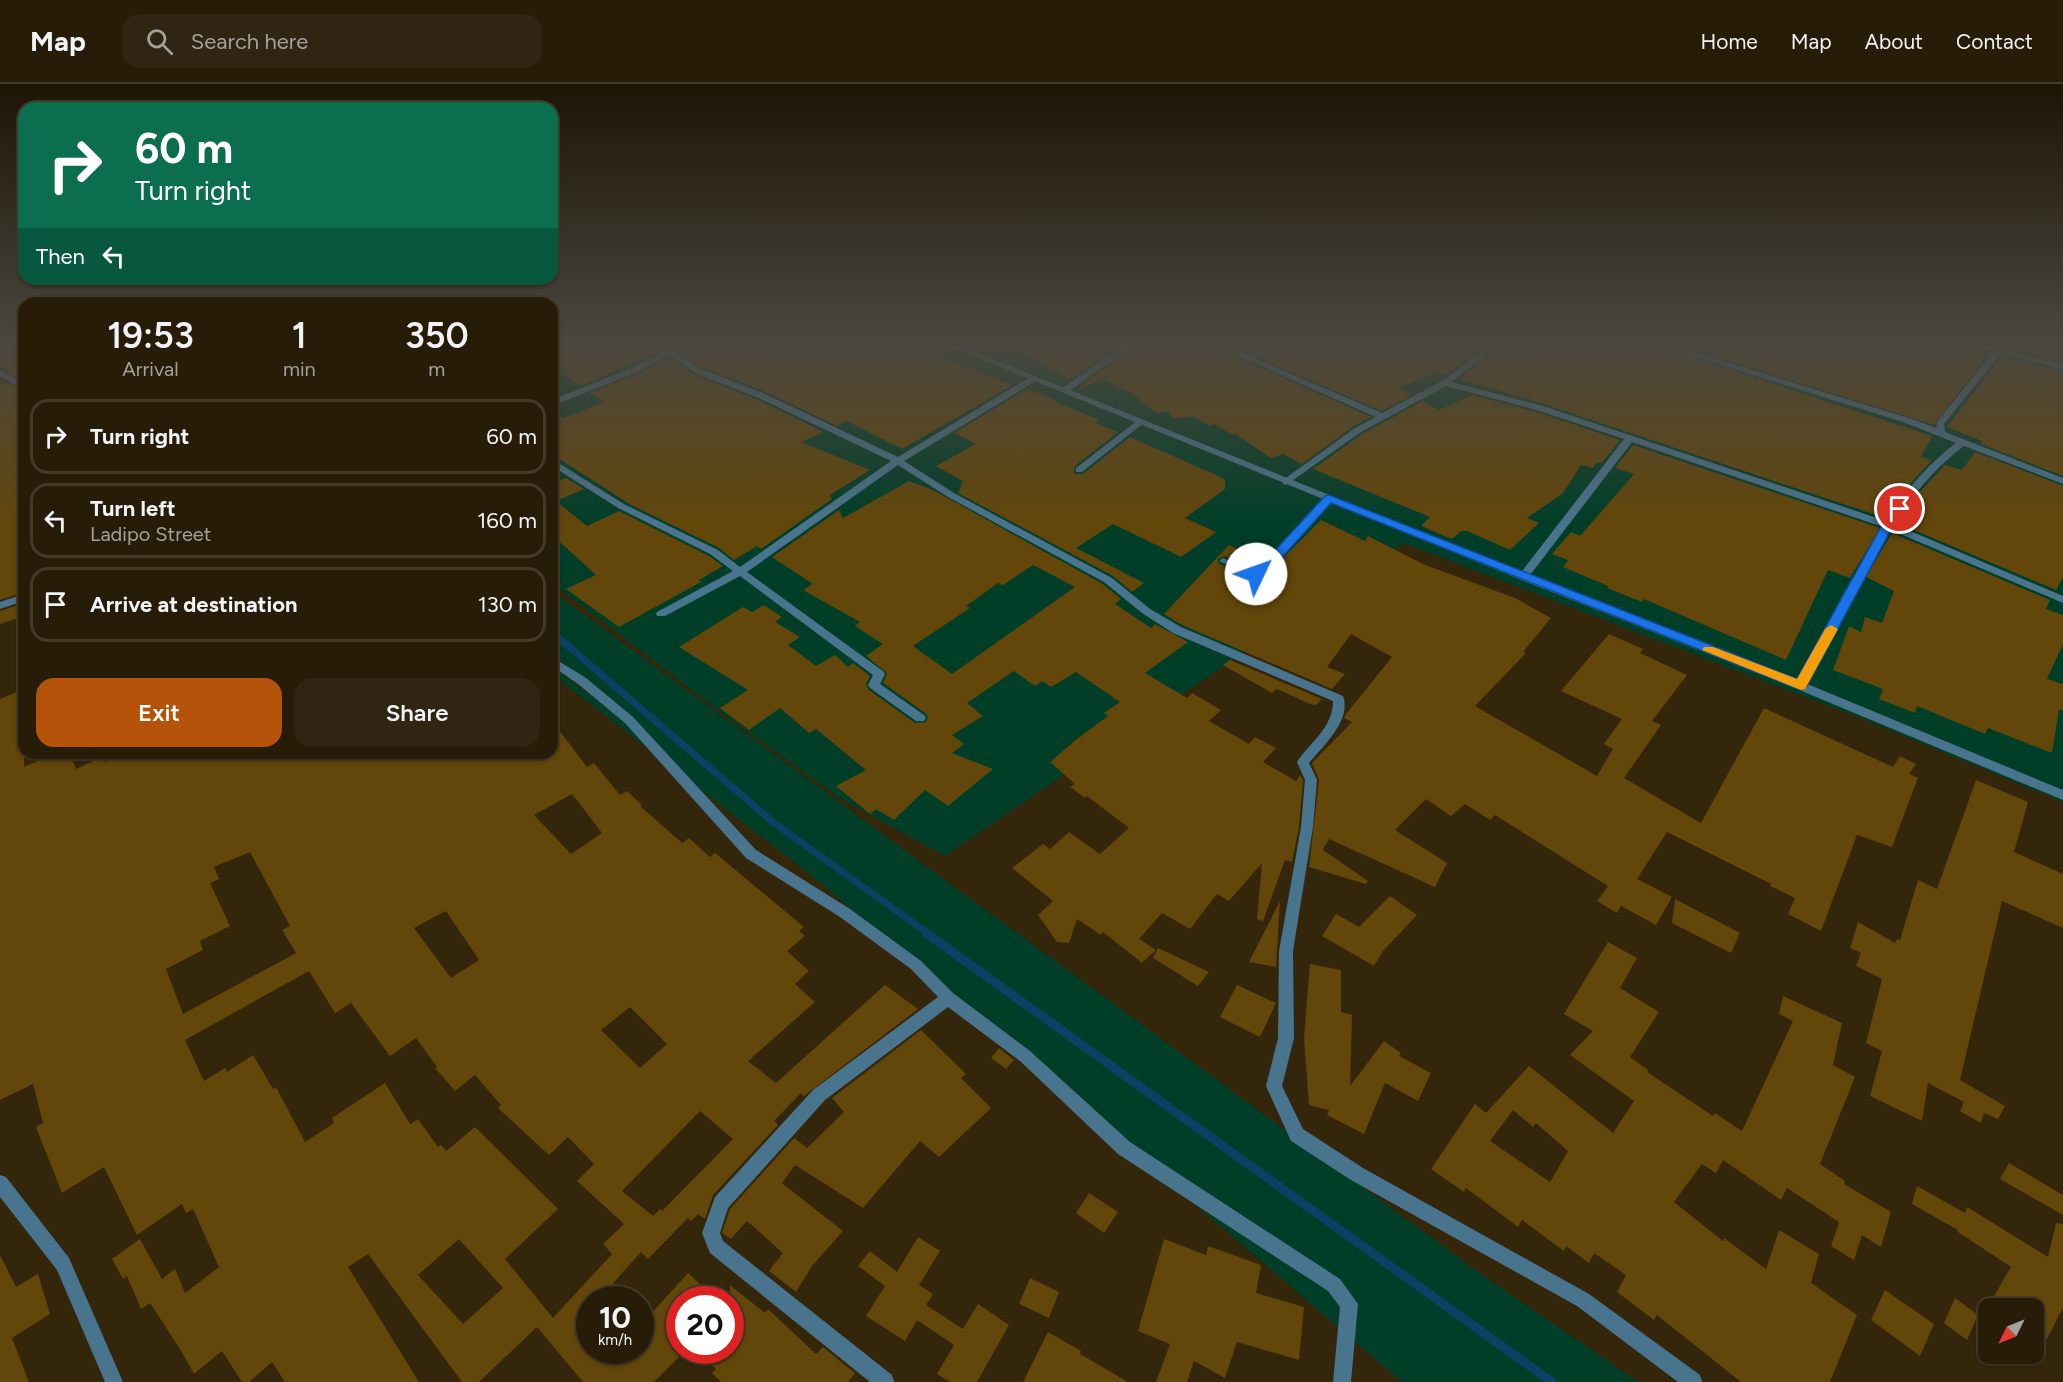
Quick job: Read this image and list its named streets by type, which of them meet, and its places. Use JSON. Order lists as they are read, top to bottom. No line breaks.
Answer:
{"north":"bottom left","page":{"header":"Map","search":"Search here","nav":["Home","Map","About","Contact"],"turn":["60 m","Turn right"],"then":"Then","eta":["19:53","Arrival","1","min","350","m"],"list":[{"name":"Turn right","value":"60 m"},{"name":"Turn left","note":"Ladipo Street","value":"160 m"},{"name":"Arrive at destination","value":"130 m"}],"buttons":["Exit","Share"],"speed":"10 km/h","limit":"20"}}
